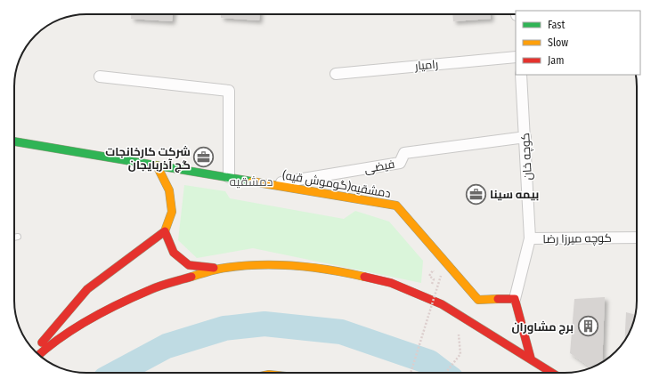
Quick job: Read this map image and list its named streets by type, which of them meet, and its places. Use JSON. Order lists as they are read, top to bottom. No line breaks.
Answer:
{"streets":{"main road":["دمشقیه(گوموش قیه)"],"street":["رامیار","کوچه خان","فیضی","کوچه میرزا رضا"]},"crossings":[["کوچه خان","فیضی"],["کوچه خان","کوچه میرزا رضا"],["فیضی","دمشقیه(گوموش قیه)"],["دمشقیه(گوموش قیه)","کوچه میرزا رضا"]],"districts":["دمشقیه"],"places":{"office":["شرکت کارخانجات گچ آذربایجان","بیمه سینا"],"building":["برج مشاوران"]},"legend":["Fast","Slow","Jam"]}
